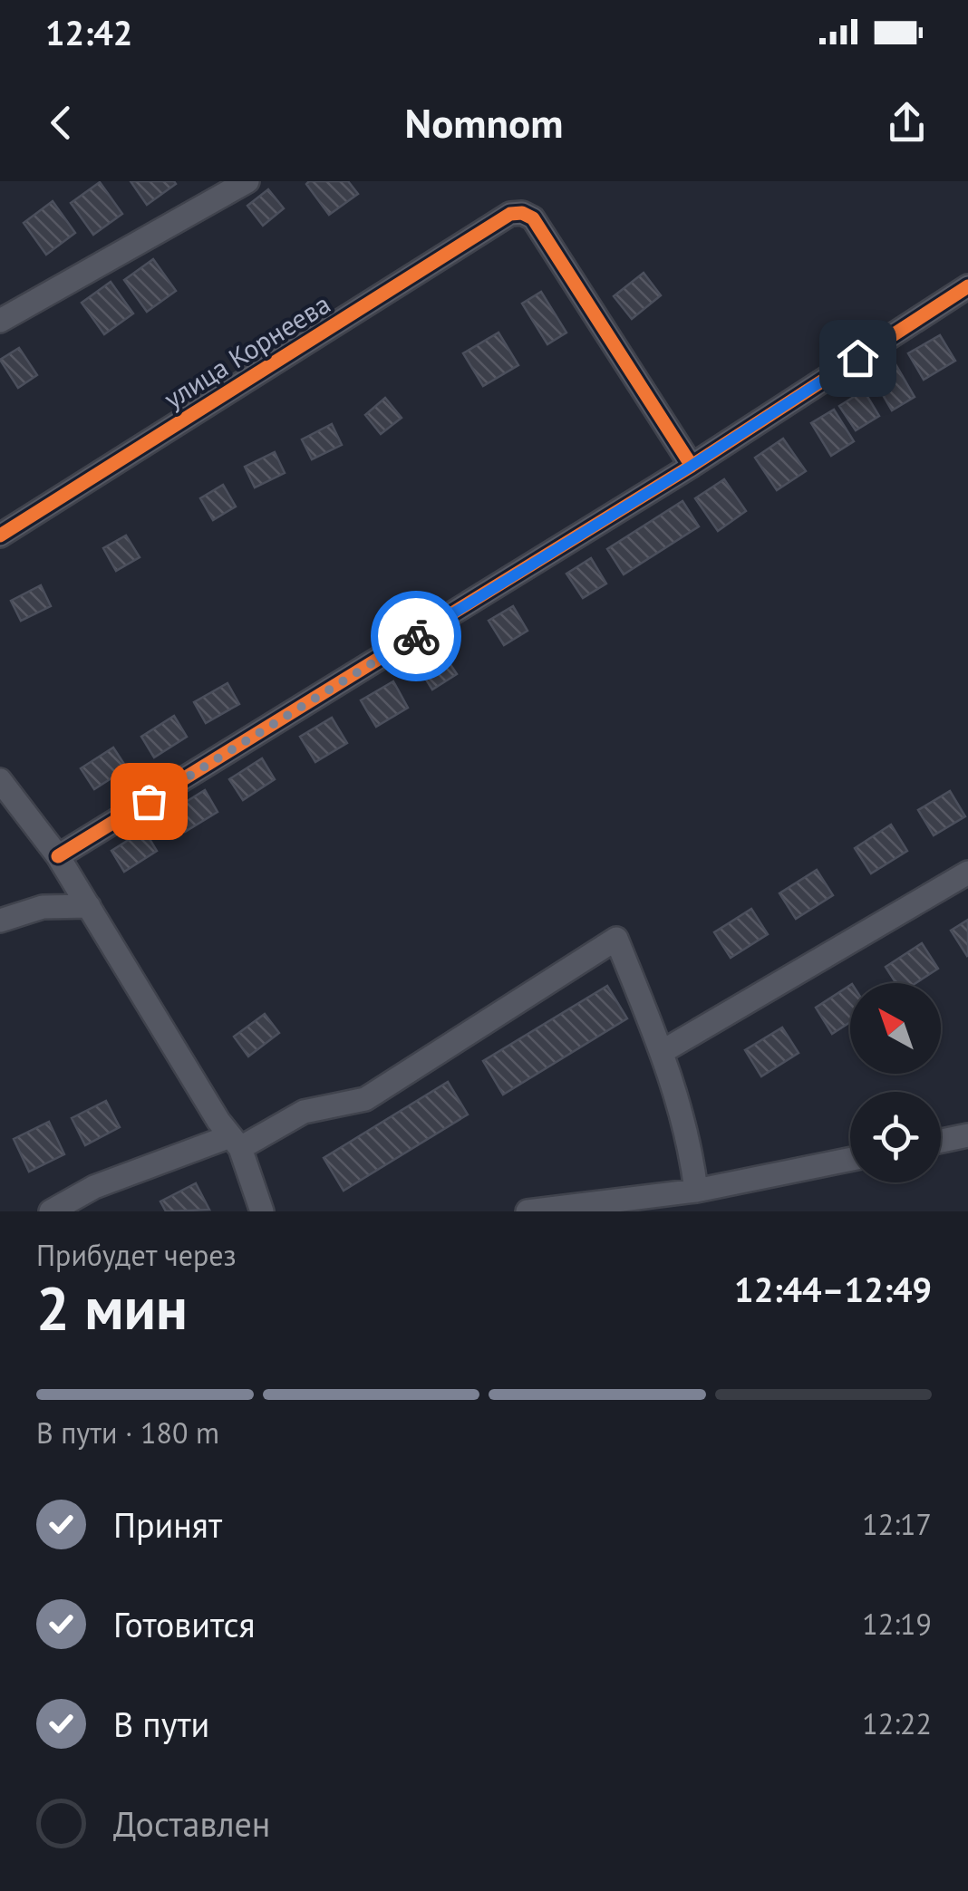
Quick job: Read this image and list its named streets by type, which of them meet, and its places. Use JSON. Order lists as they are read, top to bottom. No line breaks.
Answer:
{"streets":{"street":["улица Корнеева"]},"north":"top left","page":{"status":"12:42","header":"Nomnom","heading":["2 мин","Прибудет через","12:44–12:49"],"bar":"В пути · 180 m","list":[["Принят","12:17"],["Готовится","12:19"],["В пути","12:22"],"Доставлен"]}}
